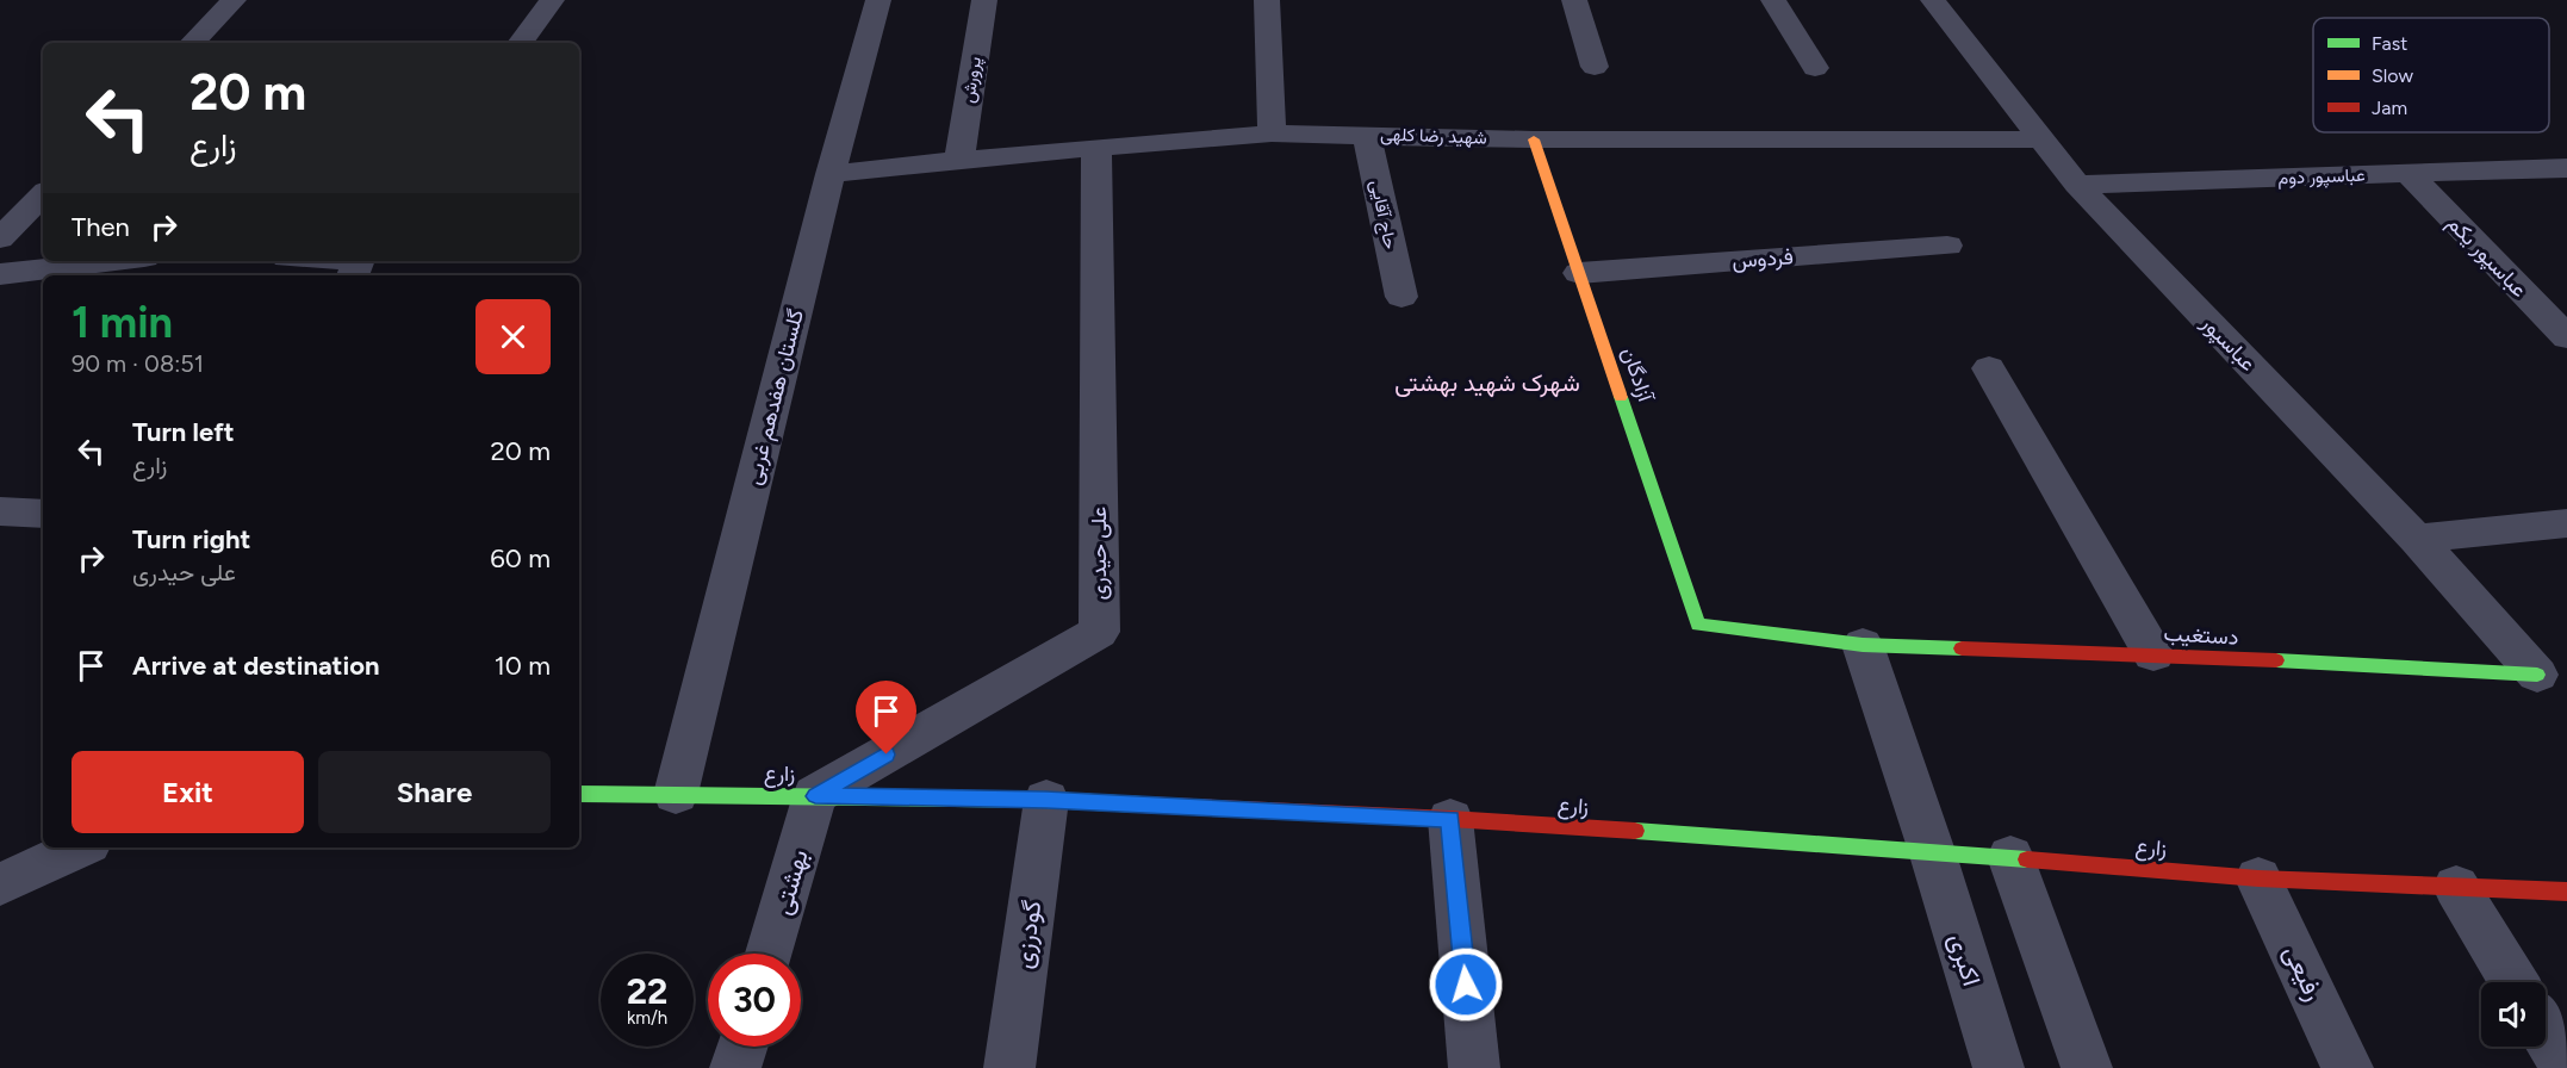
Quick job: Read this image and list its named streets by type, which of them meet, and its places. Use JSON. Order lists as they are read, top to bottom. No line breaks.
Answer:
{"streets":{"street":["پرورش","شهید رضا کلهی","عباسپور دوم","حاج آقایی","عباسپور یکم","فردوس","عباسپور","آزادگان","گلستان هفدهم غربی","علی حیدری","دستغیب","زارع","بهشتی","گودرزی","اکبری","رفیعی"]},"crossings":[["پرورش","شهید رضا کلهی"],["شهید رضا کلهی","حاج آقایی"],["شهید رضا کلهی","عباسپور"],["شهید رضا کلهی","آزادگان"],["شهید رضا کلهی","گلستان هفدهم غربی"],["شهید رضا کلهی","علی حیدری"],["عباسپور دوم","عباسپور یکم"],["عباسپور دوم","عباسپور"],["فردوس","آزادگان"],["عباسپور","دستغیب"],["آزادگان","دستغیب"],["گلستان هفدهم غربی","زارع"],["علی حیدری","زارع"],["علی حیدری","بهشتی"],["دستغیب","اکبری"],["زارع","بهشتی"],["زارع","گودرزی"],["زارع","اکبری"],["زارع","رفیعی"]],"districts":["شهرک شهید بهشتی"],"legend":["Fast","Slow","Jam"],"page":{"turn":["20 m","زارع"],"then":"Then","heading":["1 min","90 m · 08:51"],"list":[{"name":"Turn left","note":"زارع","value":"20 m"},{"name":"Turn right","note":"علی حیدری","value":"60 m"},{"name":"Arrive at destination","value":"10 m"}],"buttons":["Exit","Share"],"speed":"22 km/h","limit":"30"}}
